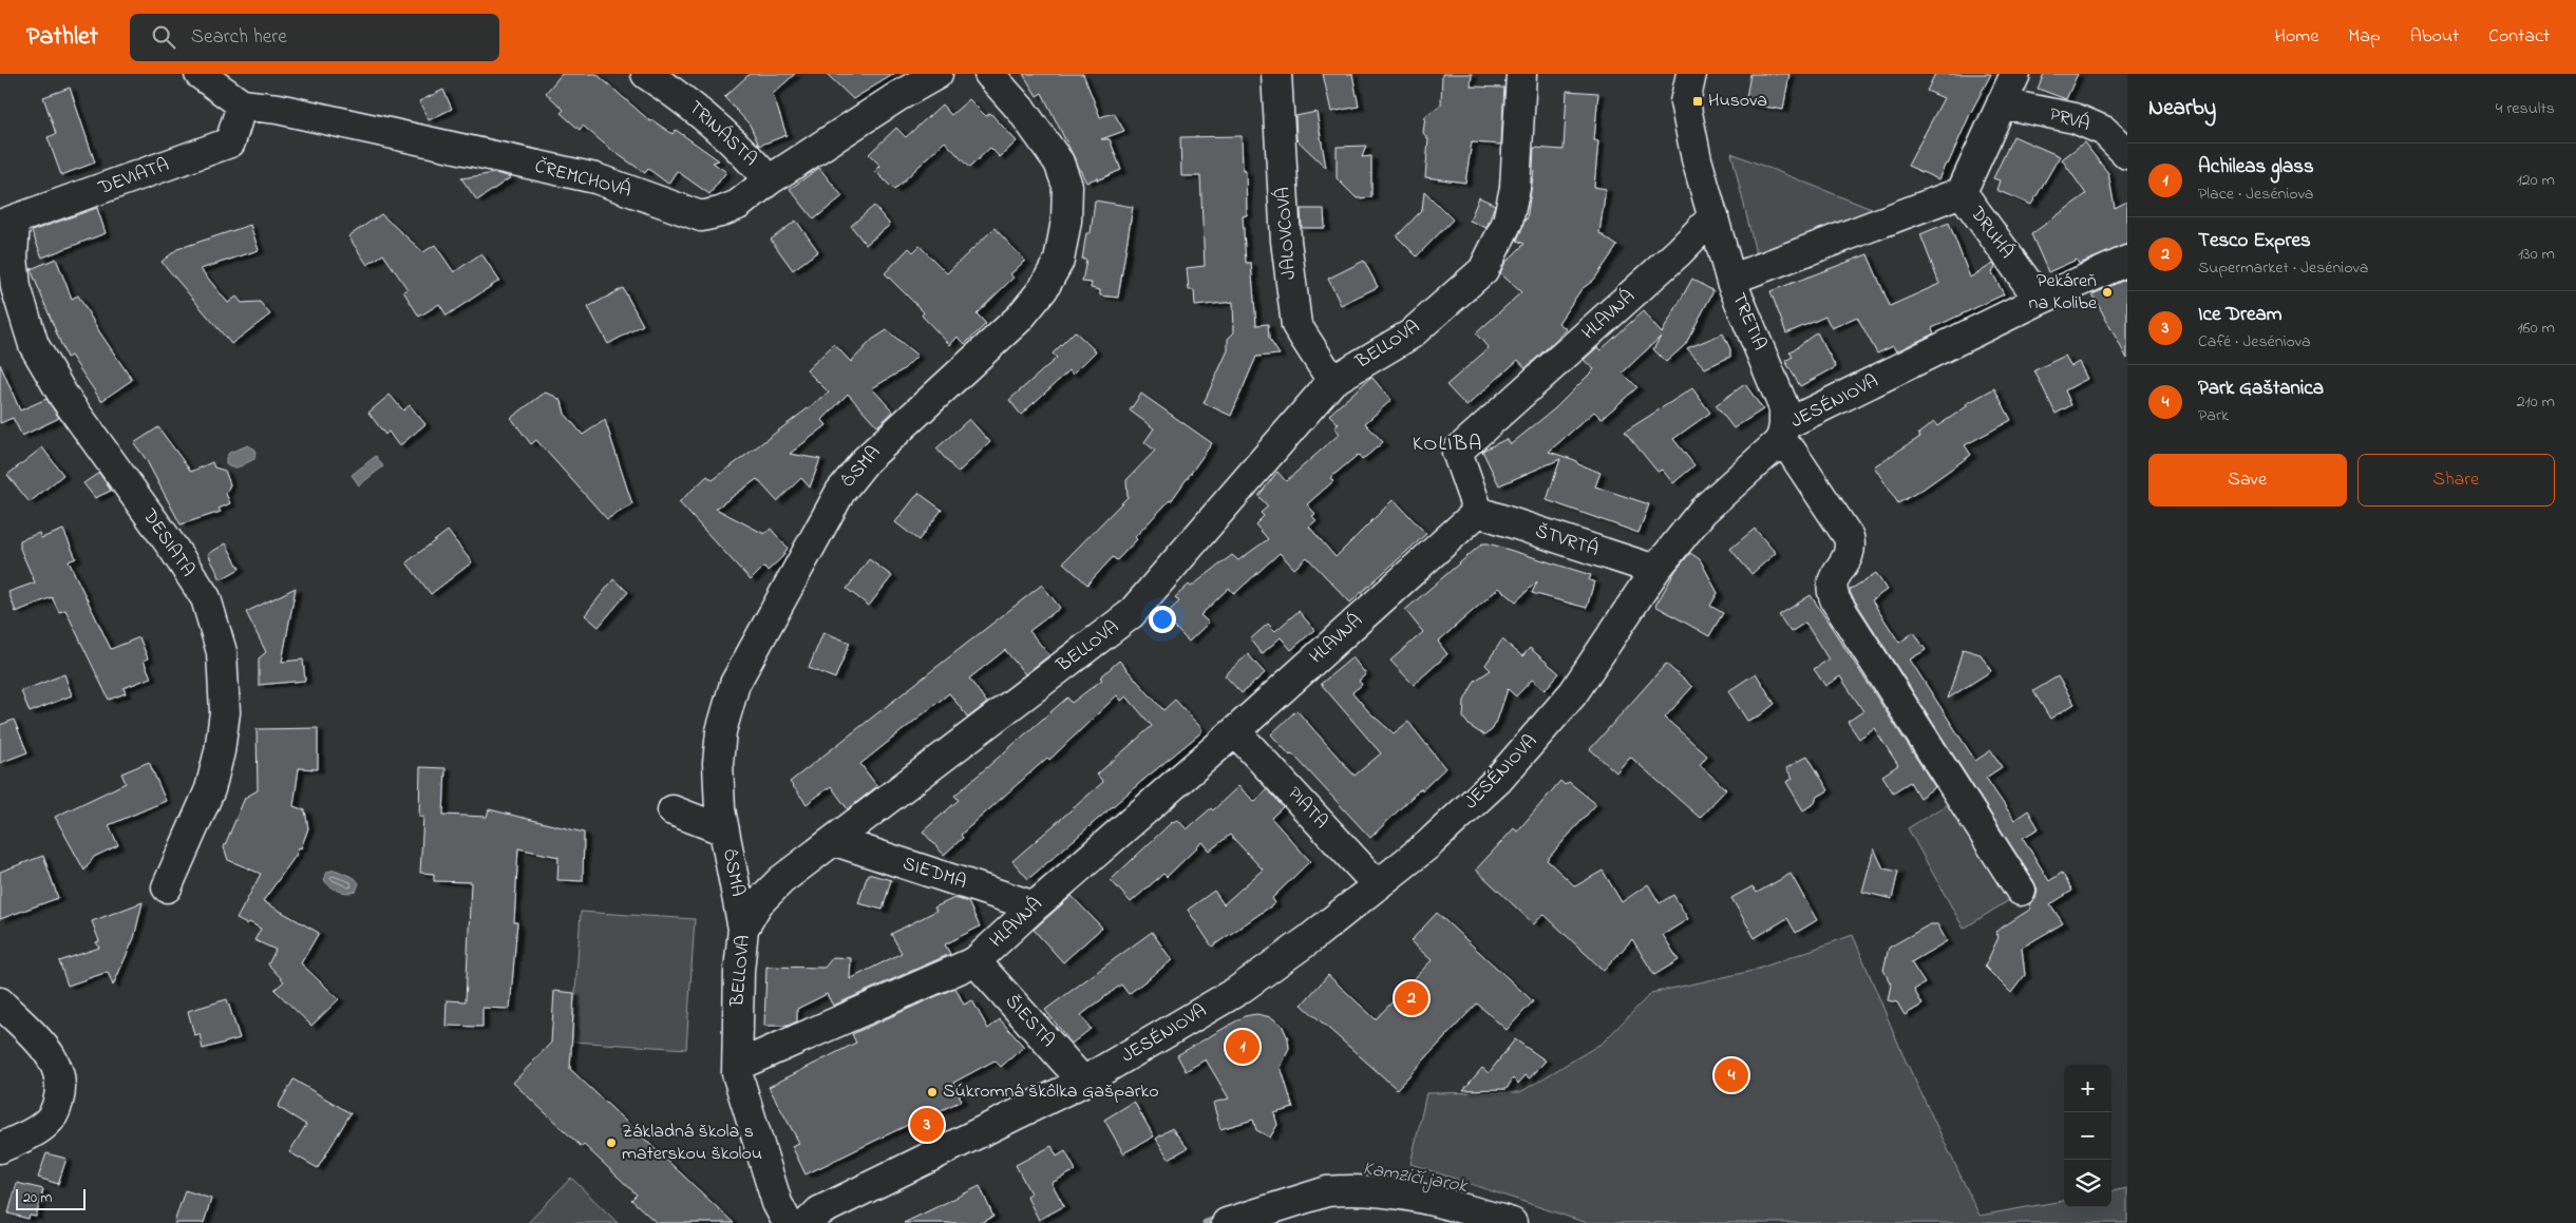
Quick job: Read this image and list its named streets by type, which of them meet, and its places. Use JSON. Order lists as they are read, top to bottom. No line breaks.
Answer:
{"streets":{"street":["PRVÁ","TRINÁSTA","DEVIATA","ČREMCHOVÁ","JALOVCOVÁ","DRUHÁ","HLAVNÁ","TRETIA","BELLOVA","JESÉNIOVA","ÔSMA","ŠTVRTÁ","DESIATA","PIATA","SIEDMA","ŠIESTA"]},"crossings":[["TRINÁSTA","ČREMCHOVÁ"],["DEVIATA","ČREMCHOVÁ"],["DEVIATA","DESIATA"],["JALOVCOVÁ","BELLOVA"],["DRUHÁ","JESÉNIOVA"],["HLAVNÁ","TRETIA"],["HLAVNÁ","BELLOVA"],["HLAVNÁ","ŠTVRTÁ"],["HLAVNÁ","PIATA"],["HLAVNÁ","SIEDMA"],["HLAVNÁ","ŠIESTA"],["TRETIA","JESÉNIOVA"],["BELLOVA","ÔSMA"],["BELLOVA","SIEDMA"],["JESÉNIOVA","ŠTVRTÁ"],["JESÉNIOVA","PIATA"],["JESÉNIOVA","ŠIESTA"]],"districts":["KOLIBA"],"water":["Kamzičí jarok"],"places":{"transit":["Husova"],"other":["Pekáreň na Kolibe","Súkromná škôlka Gašparko","Základná škola s materskou školou"]},"scale_bar":"20 m","page":{"header":"Pathlet","search":"Search here","nav":["Home","Map","About","Contact"],"heading":["Nearby","4 results"],"list":[{"mark":"1","name":"Achileas glass","note":"Place · Jeséniova","value":"120 m"},{"mark":"2","name":"Tesco Expres","note":"Supermarket · Jeséniova","value":"130 m"},{"mark":"3","name":"Ice Dream","note":"Café · Jeséniova","value":"160 m"},{"mark":"4","name":"Park Gaštanica","note":"Park","value":"210 m"}],"buttons":["Save","Share"],"pins":["2","1","4","3"],"map_buttons":["+","−"],"scale":"20 m"}}
